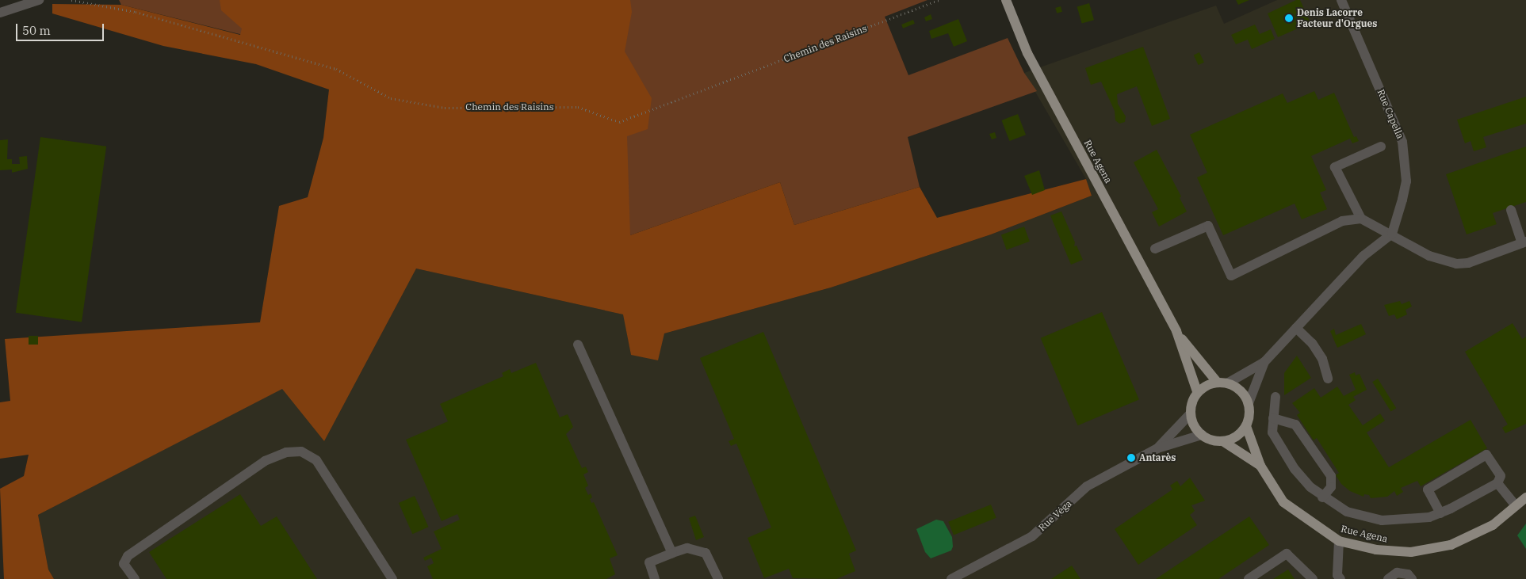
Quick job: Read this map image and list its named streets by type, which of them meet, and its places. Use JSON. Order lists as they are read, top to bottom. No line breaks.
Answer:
{"streets":{"main road":["Rue Agena"],"street":["Rue Capella","Rue Véga"],"path":["Chemin des Raisins"]},"crossings":[["Rue Agena","Rue Véga"]],"places":["Denis Lacorre Facteur d'Orgues","Antarès"],"scale_bar":"50 m"}
